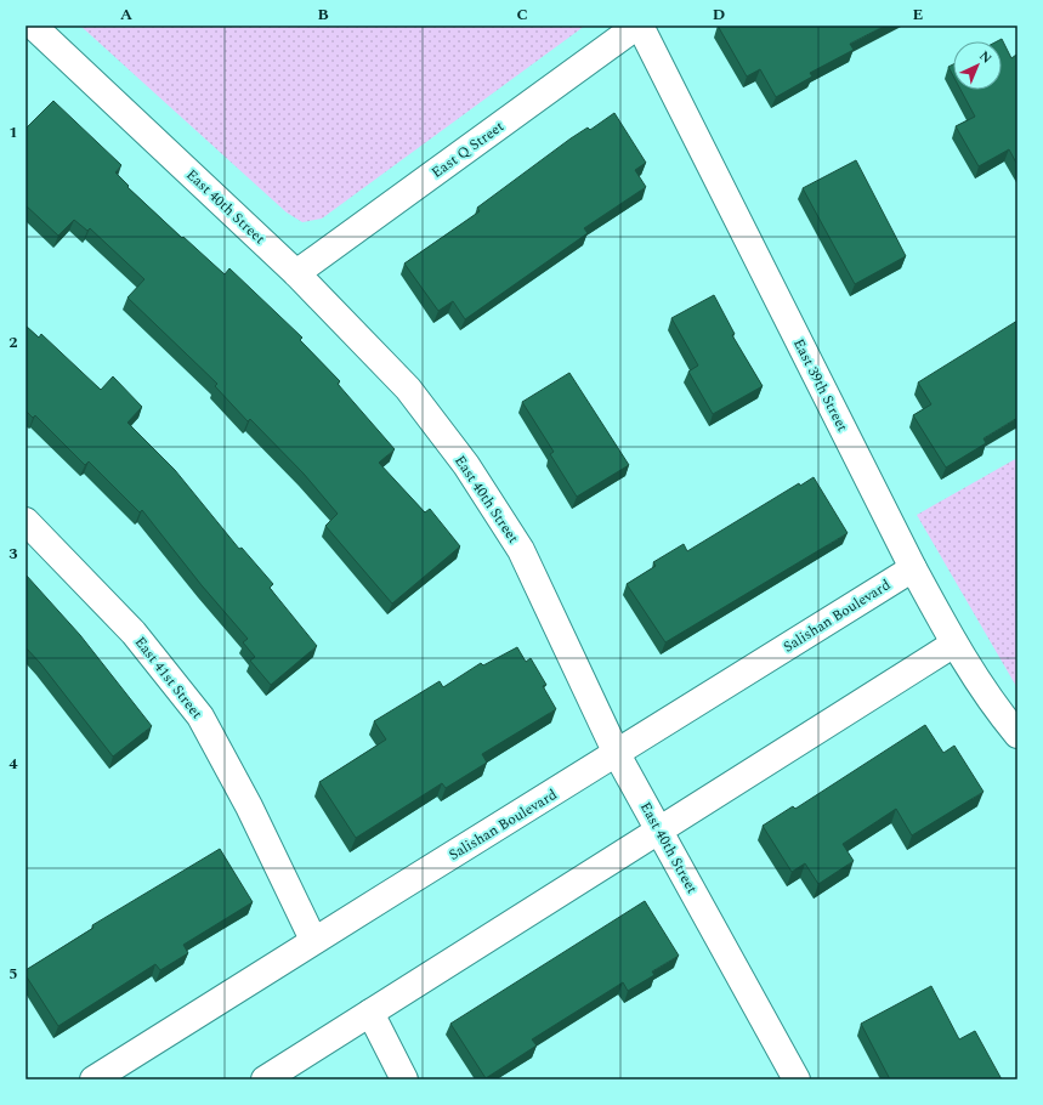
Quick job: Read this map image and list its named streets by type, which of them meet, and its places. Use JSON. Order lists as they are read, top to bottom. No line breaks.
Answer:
{"streets":{"street":["East Q Street","East 40th Street","East 39th Street","Salishan Boulevard","East 41st Street"]},"crossings":[["East Q Street","East 40th Street"],["East Q Street","East 39th Street"],["East 40th Street","Salishan Boulevard"],["East 39th Street","Salishan Boulevard"],["Salishan Boulevard","East 41st Street"]],"north":"top right","grid":{"columns":["A","B","C","D","E"],"rows":["1","2","3","4","5"]}}
